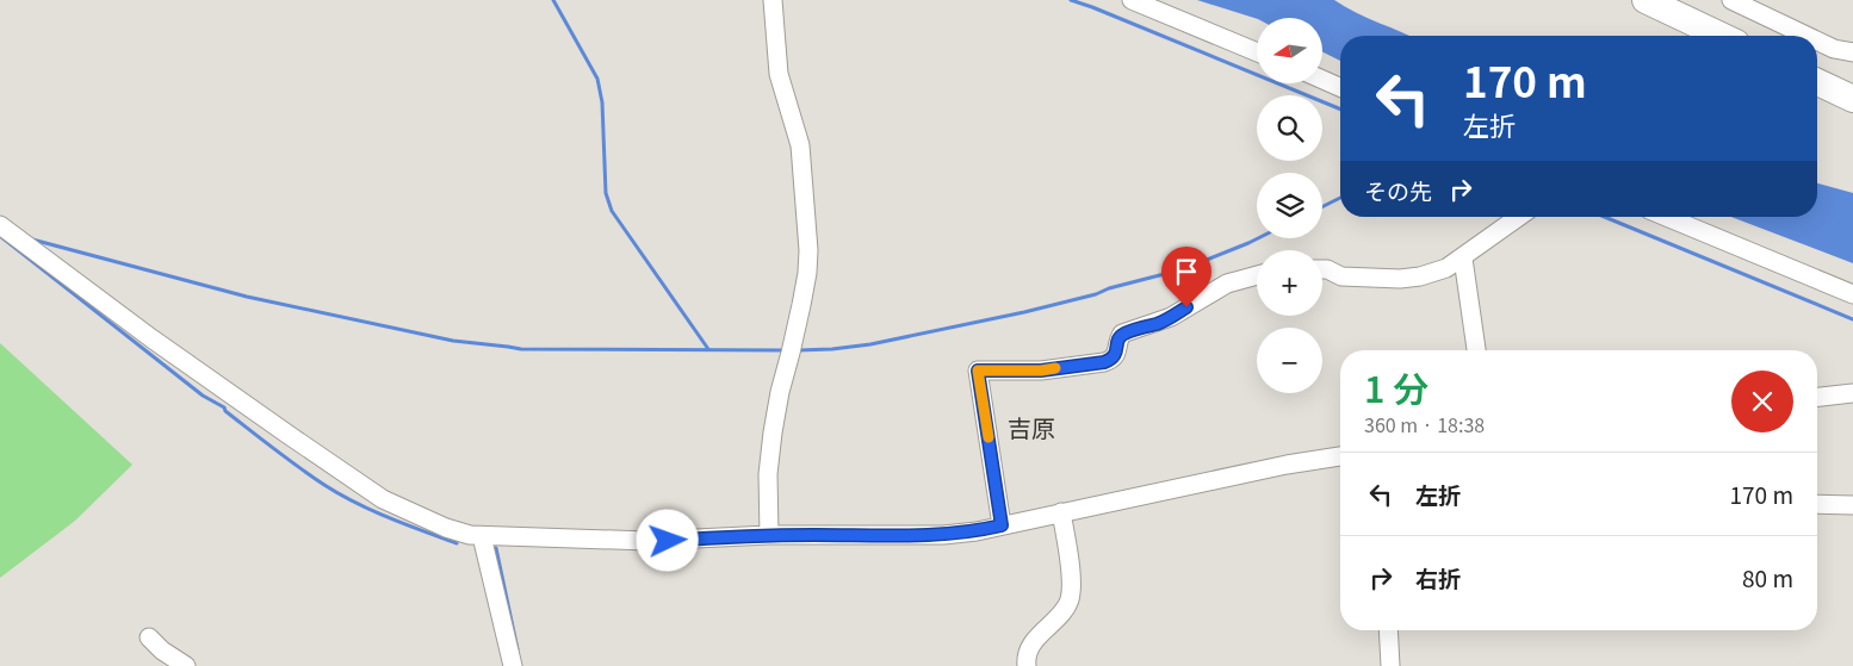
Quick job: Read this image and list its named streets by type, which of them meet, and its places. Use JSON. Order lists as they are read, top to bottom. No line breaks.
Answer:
{"districts":["吉原"],"north":"left","page":{"map_buttons":["+","−"],"turn":["170 m","左折"],"then":"その先","heading":["1 分","360 m · 18:38"],"list":[{"name":"左折","value":"170 m"},{"name":"右折","value":"80 m"}]}}
